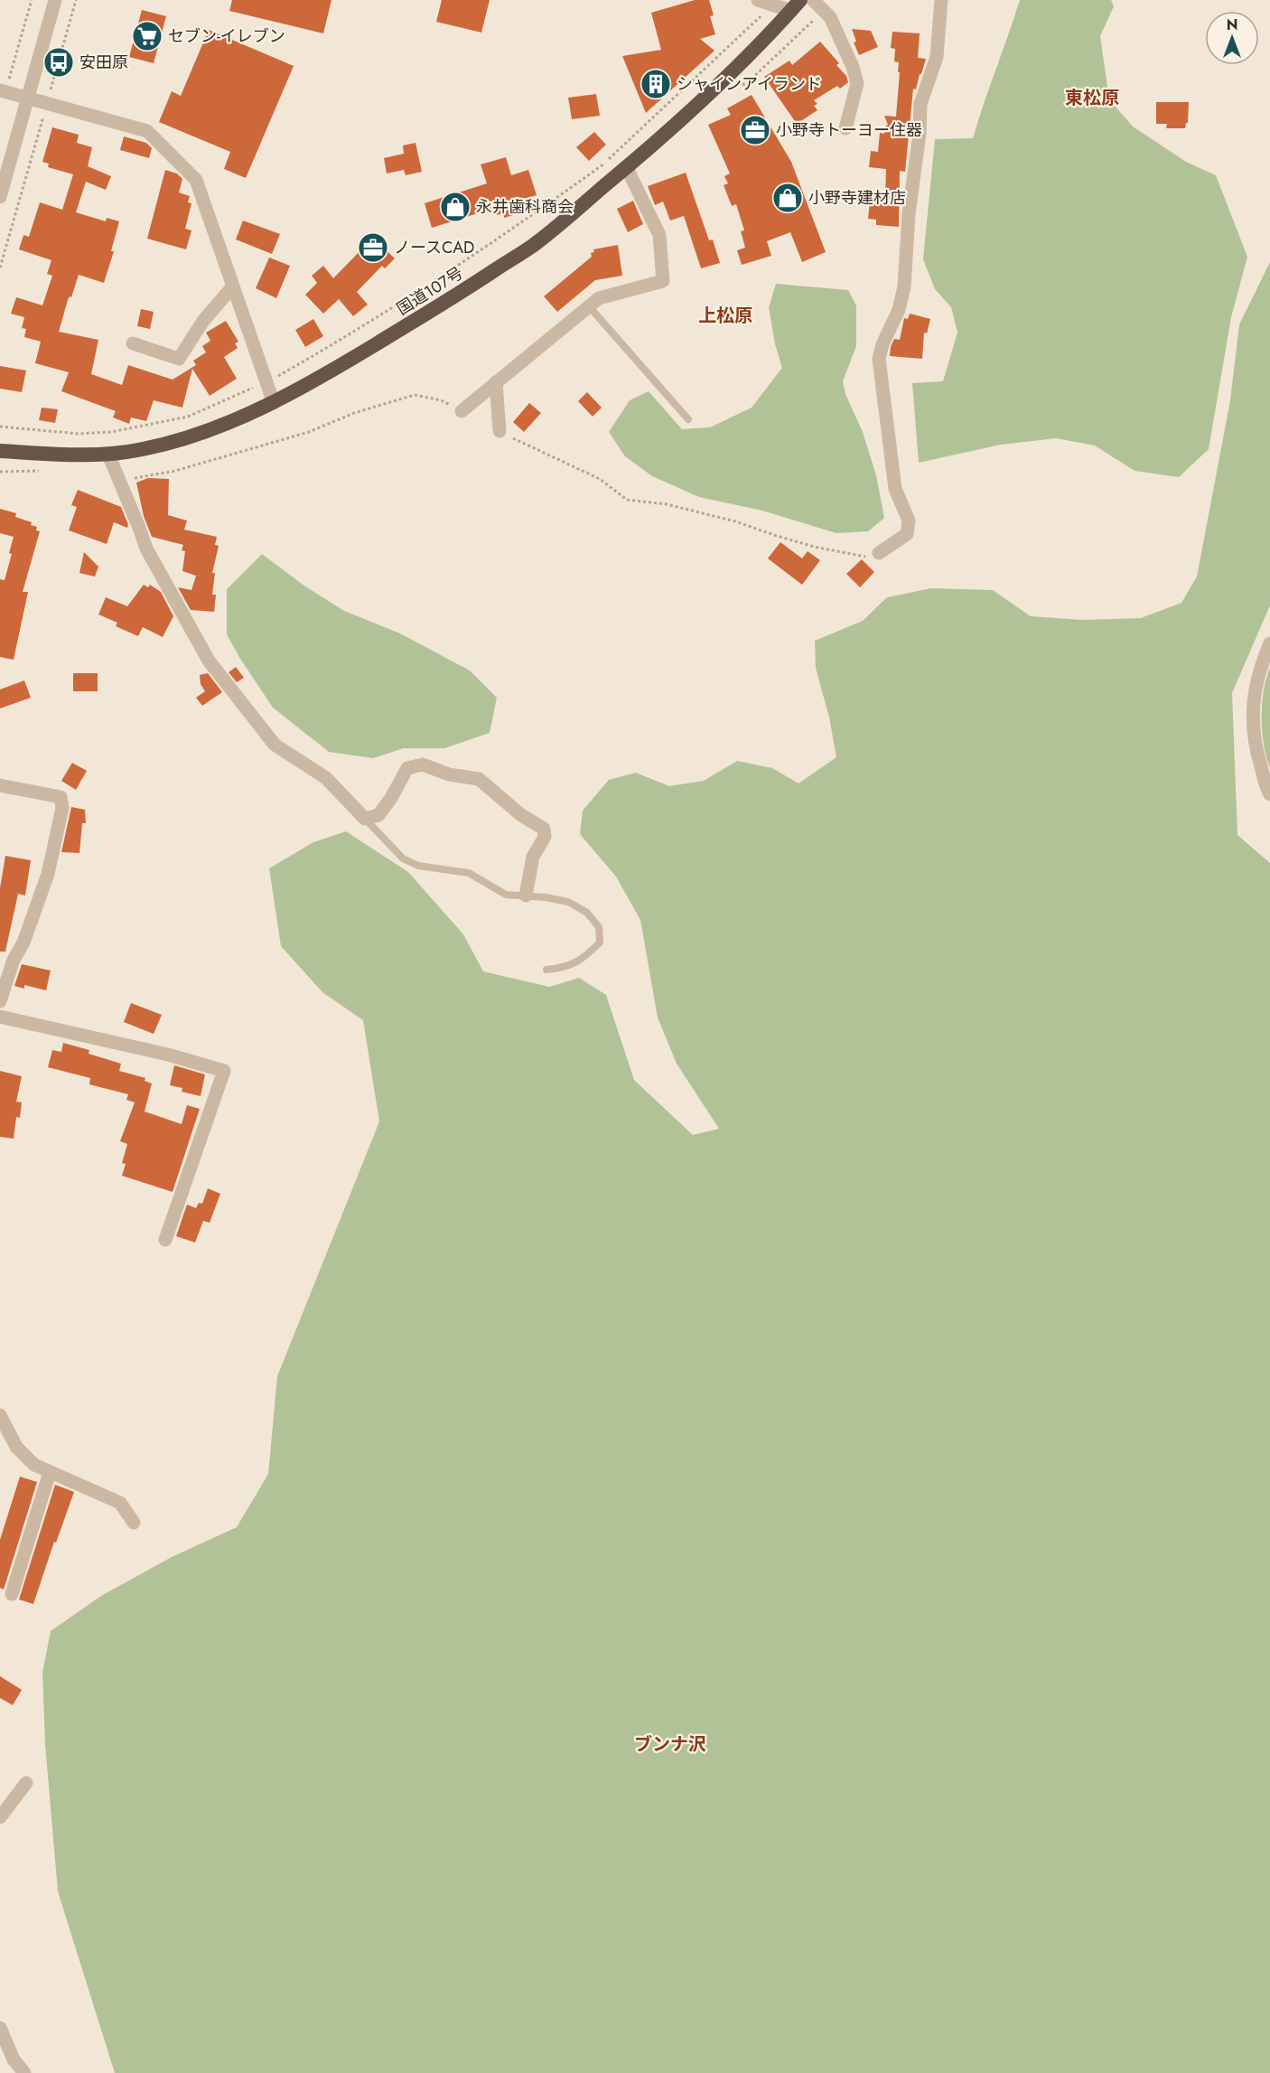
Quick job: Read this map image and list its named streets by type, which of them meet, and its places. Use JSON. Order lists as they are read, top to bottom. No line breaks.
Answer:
{"streets":{"highway":["国道107号"]},"districts":["東松原","上松原","ブンナ沢"],"places":{"supermarket":["セブン-イレブン"],"bus stop":["安田原"],"building":["シャインアイランド"],"office":["小野寺トーヨー住器","ノースCAD"],"shop":["小野寺建材店","永井歯科商会"]},"north":"top"}
